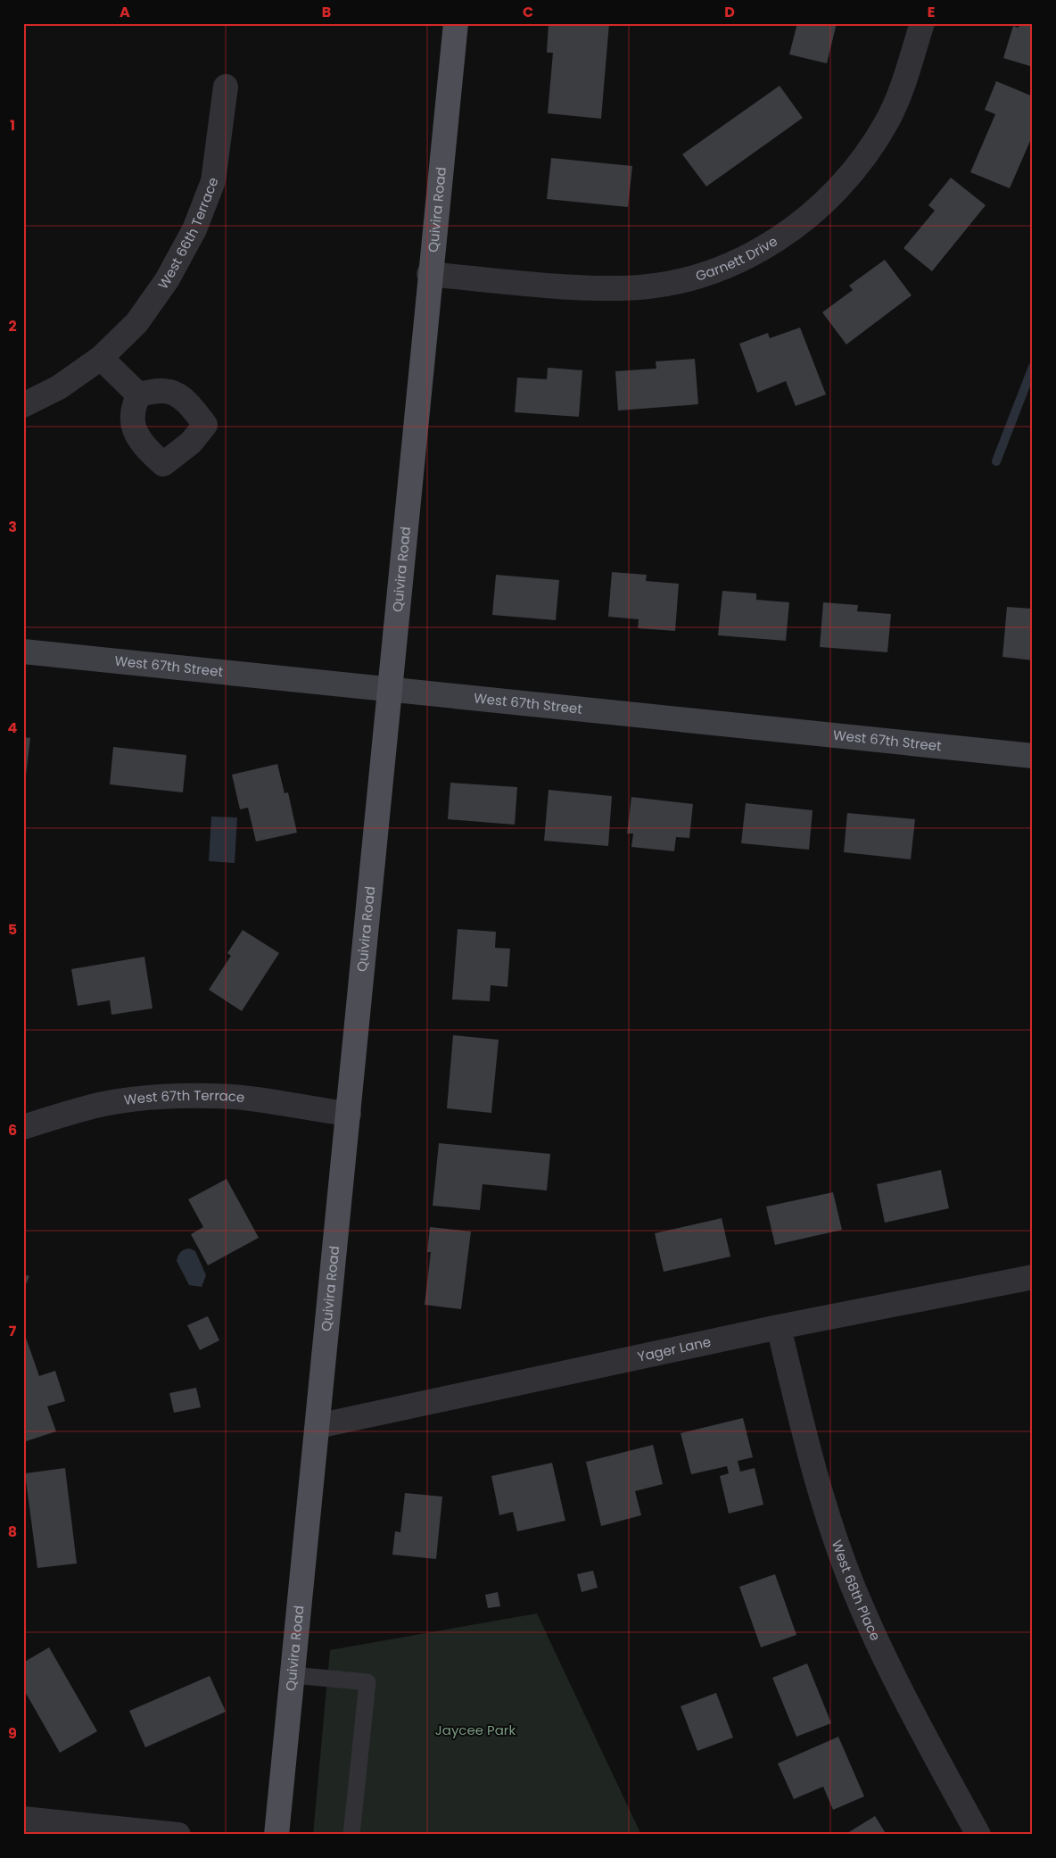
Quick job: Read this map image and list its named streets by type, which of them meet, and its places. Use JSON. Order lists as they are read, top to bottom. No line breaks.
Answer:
{"streets":{"main road":["Quivira Road"],"street":["West 66th Terrace","Garnett Drive","West 67th Street","West 67th Terrace","Yager Lane","West 68th Place"]},"crossings":[["Quivira Road","Garnett Drive"],["Quivira Road","West 67th Street"],["Quivira Road","West 67th Terrace"],["Quivira Road","Yager Lane"],["Yager Lane","West 68th Place"]],"parks":["Jaycee Park"],"grid":{"columns":["A","B","C","D","E"],"rows":["1","2","3","4","5","6","7","8","9"]}}
